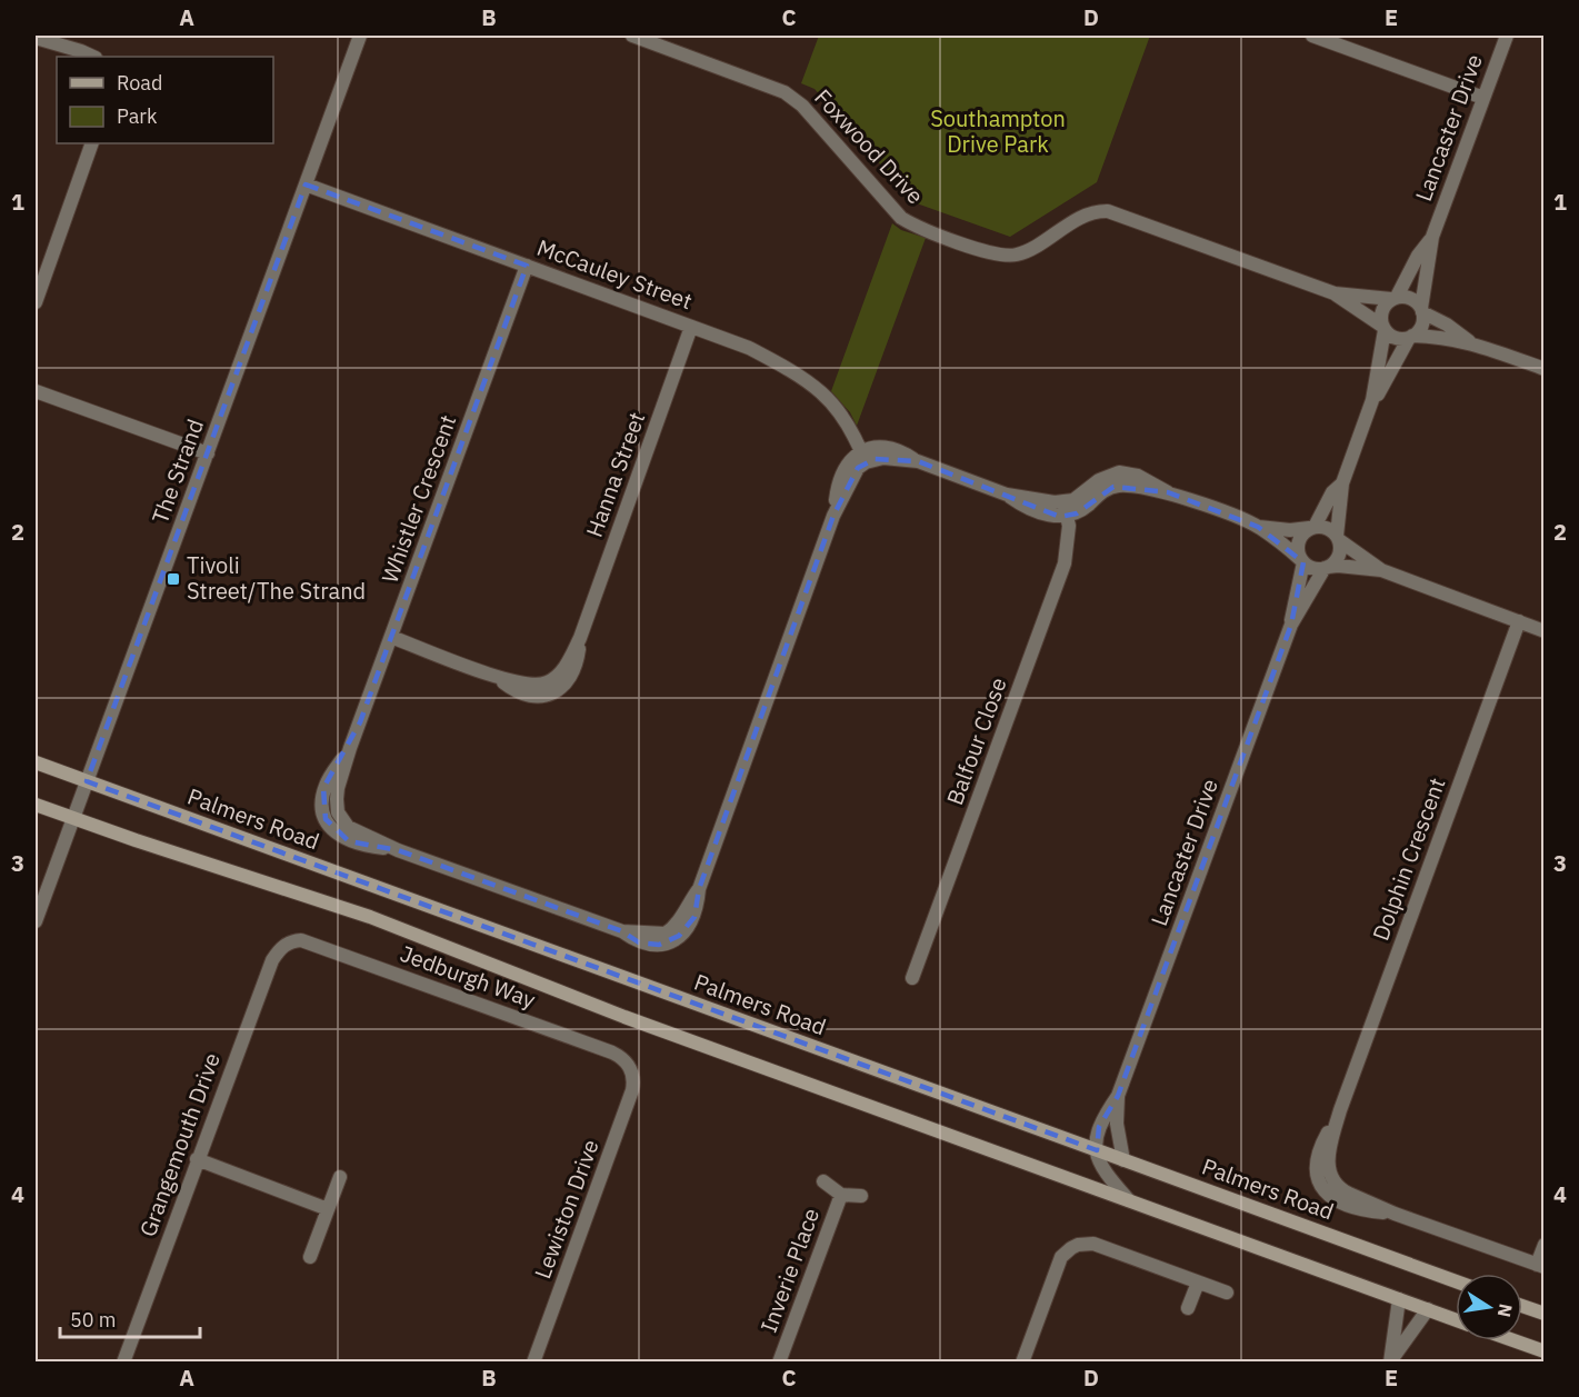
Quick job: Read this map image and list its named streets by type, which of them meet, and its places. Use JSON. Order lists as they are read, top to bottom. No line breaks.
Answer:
{"streets":{"main road":["Palmers Road"],"street":["Lancaster Drive","Foxwood Drive","McCauley Street","The Strand","Hanna Street","Whistler Crescent","Balfour Close","Dolphin Crescent","Jedburgh Way","Grangemouth Drive","Lewiston Drive","Inverie Place"]},"crossings":[["Lancaster Drive","Foxwood Drive"],["Lancaster Drive","Palmers Road"],["McCauley Street","The Strand"],["McCauley Street","Hanna Street"],["McCauley Street","Whistler Crescent"],["The Strand","Palmers Road"],["Hanna Street","Whistler Crescent"],["Jedburgh Way","Grangemouth Drive"],["Jedburgh Way","Lewiston Drive"]],"parks":["Southampton Drive Park"],"places":{"transit":["Tivoli Street/The Strand"]},"legend":["Road","Park"],"scale_bar":"50 m","north":"right","grid":{"columns":["A","B","C","D","E"],"rows":["1","2","3","4"]}}
